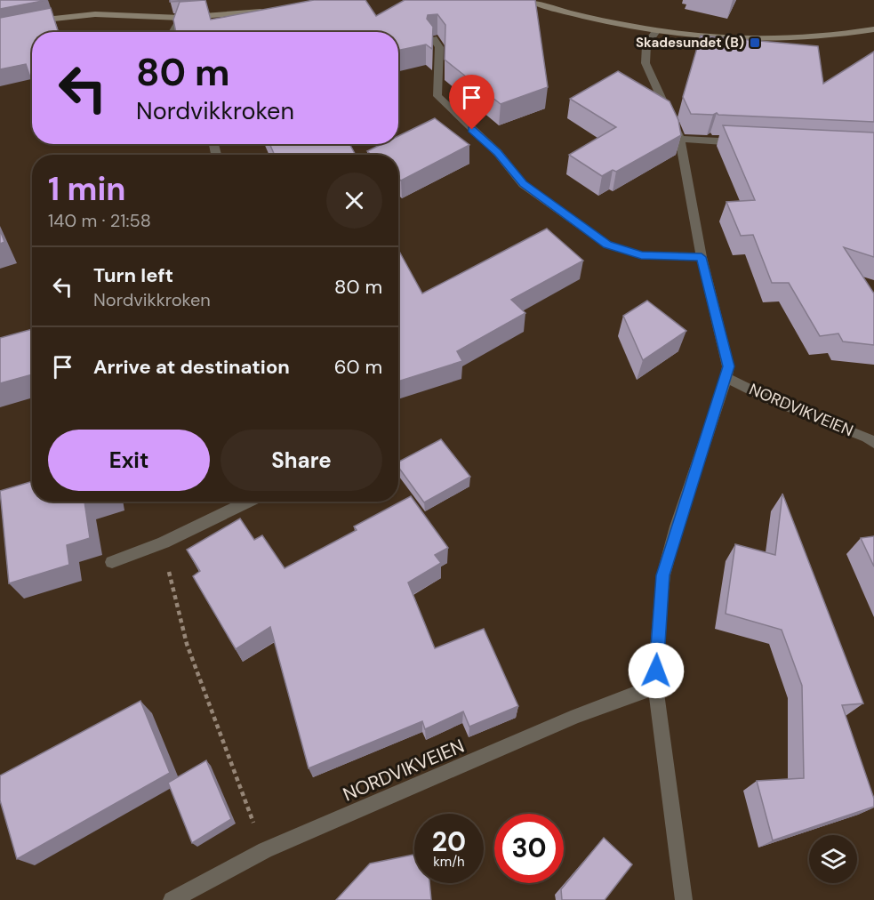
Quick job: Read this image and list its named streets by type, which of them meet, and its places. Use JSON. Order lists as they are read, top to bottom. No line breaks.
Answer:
{"streets":{"street":["NORDVIKVEIEN"]},"places":{"transit":["Skadesundet (B)"]},"page":{"turn":["80 m","Nordvikkroken"],"heading":["1 min","140 m · 21:58"],"list":[{"name":"Turn left","note":"Nordvikkroken","value":"80 m"},{"name":"Arrive at destination","value":"60 m"}],"buttons":["Exit","Share"],"speed":"20 km/h","limit":"30"}}
